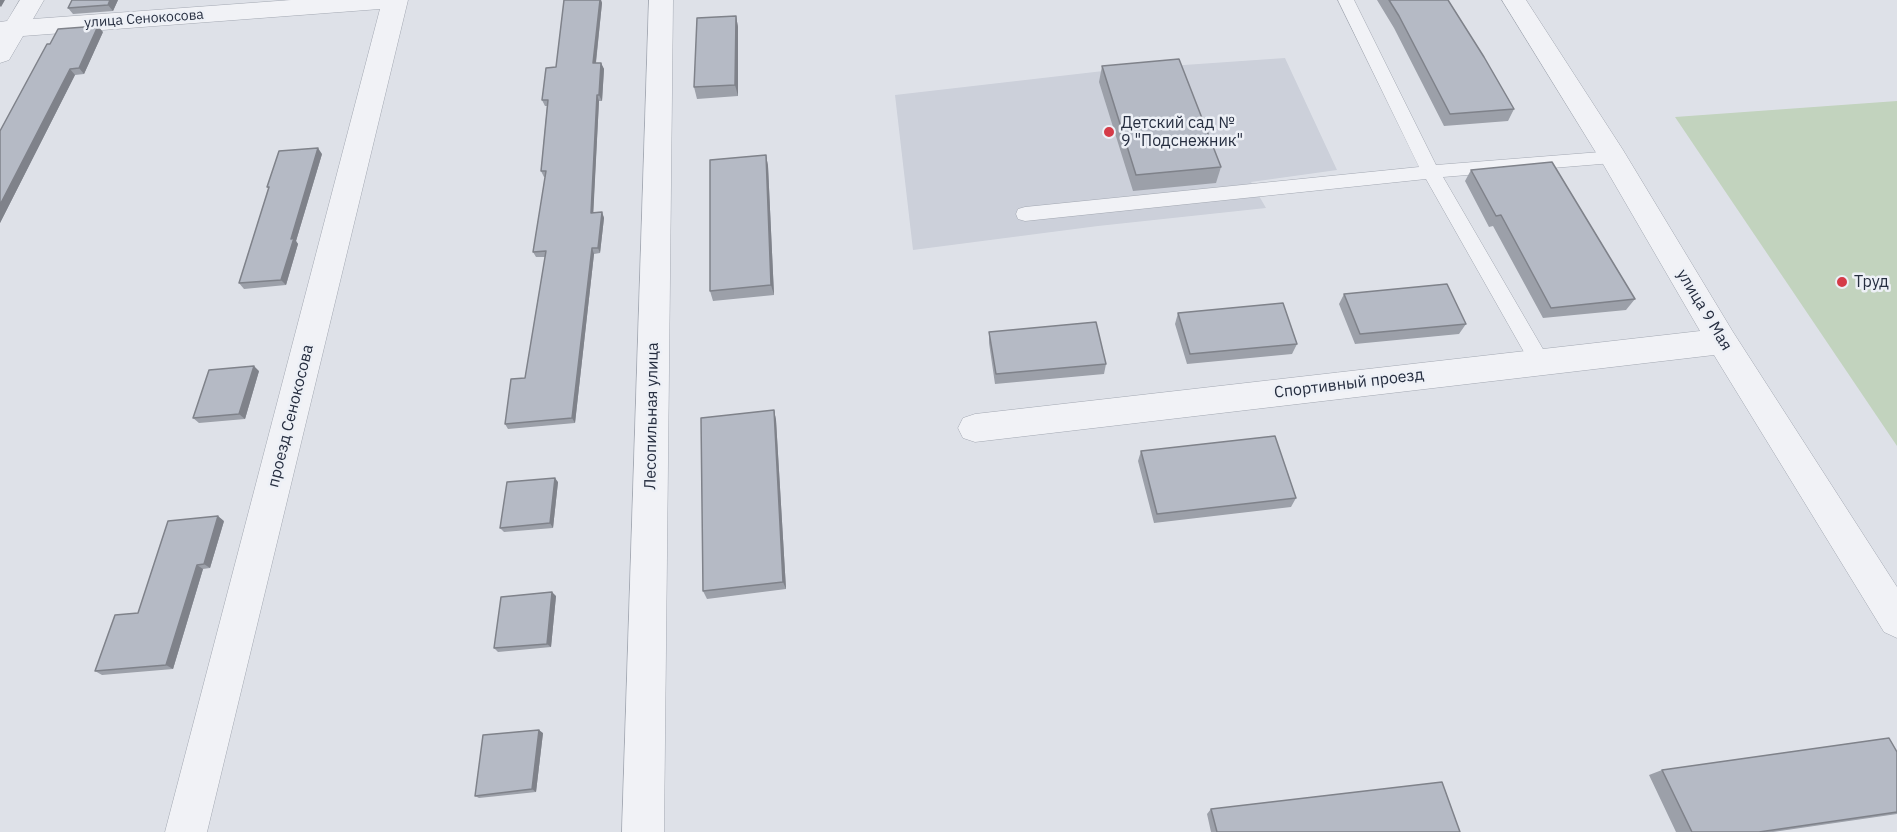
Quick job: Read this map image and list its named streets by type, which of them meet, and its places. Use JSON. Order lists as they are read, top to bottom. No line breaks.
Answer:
{"streets":{"street":["улица Сенокосова","улица 9 Мая","Спортивный проезд","проезд Сенокосова","Лесопильная улица"]},"crossings":[["улица Сенокосова","проезд Сенокосова"],["улица 9 Мая","Спортивный проезд"]],"places":["Детский сад № 9 \"Подснежник\"","Труд"]}
